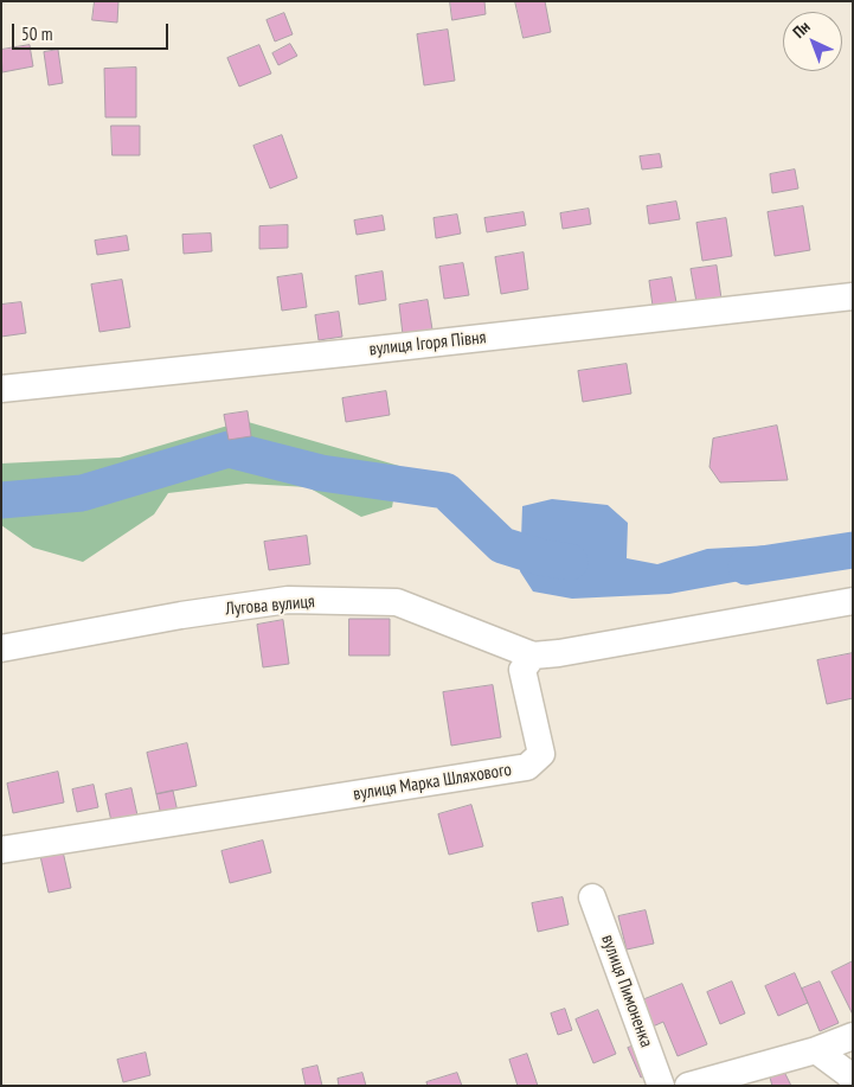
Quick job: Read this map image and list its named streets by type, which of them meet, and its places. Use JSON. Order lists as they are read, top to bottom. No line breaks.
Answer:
{"streets":{"street":["вулиця Ігоря Півня","Лугова вулиця","вулиця Марка Шляхового","вулиця Пимоненка"]},"crossings":[["Лугова вулиця","вулиця Марка Шляхового"]],"scale_bar":"50 m","north":"top left"}
